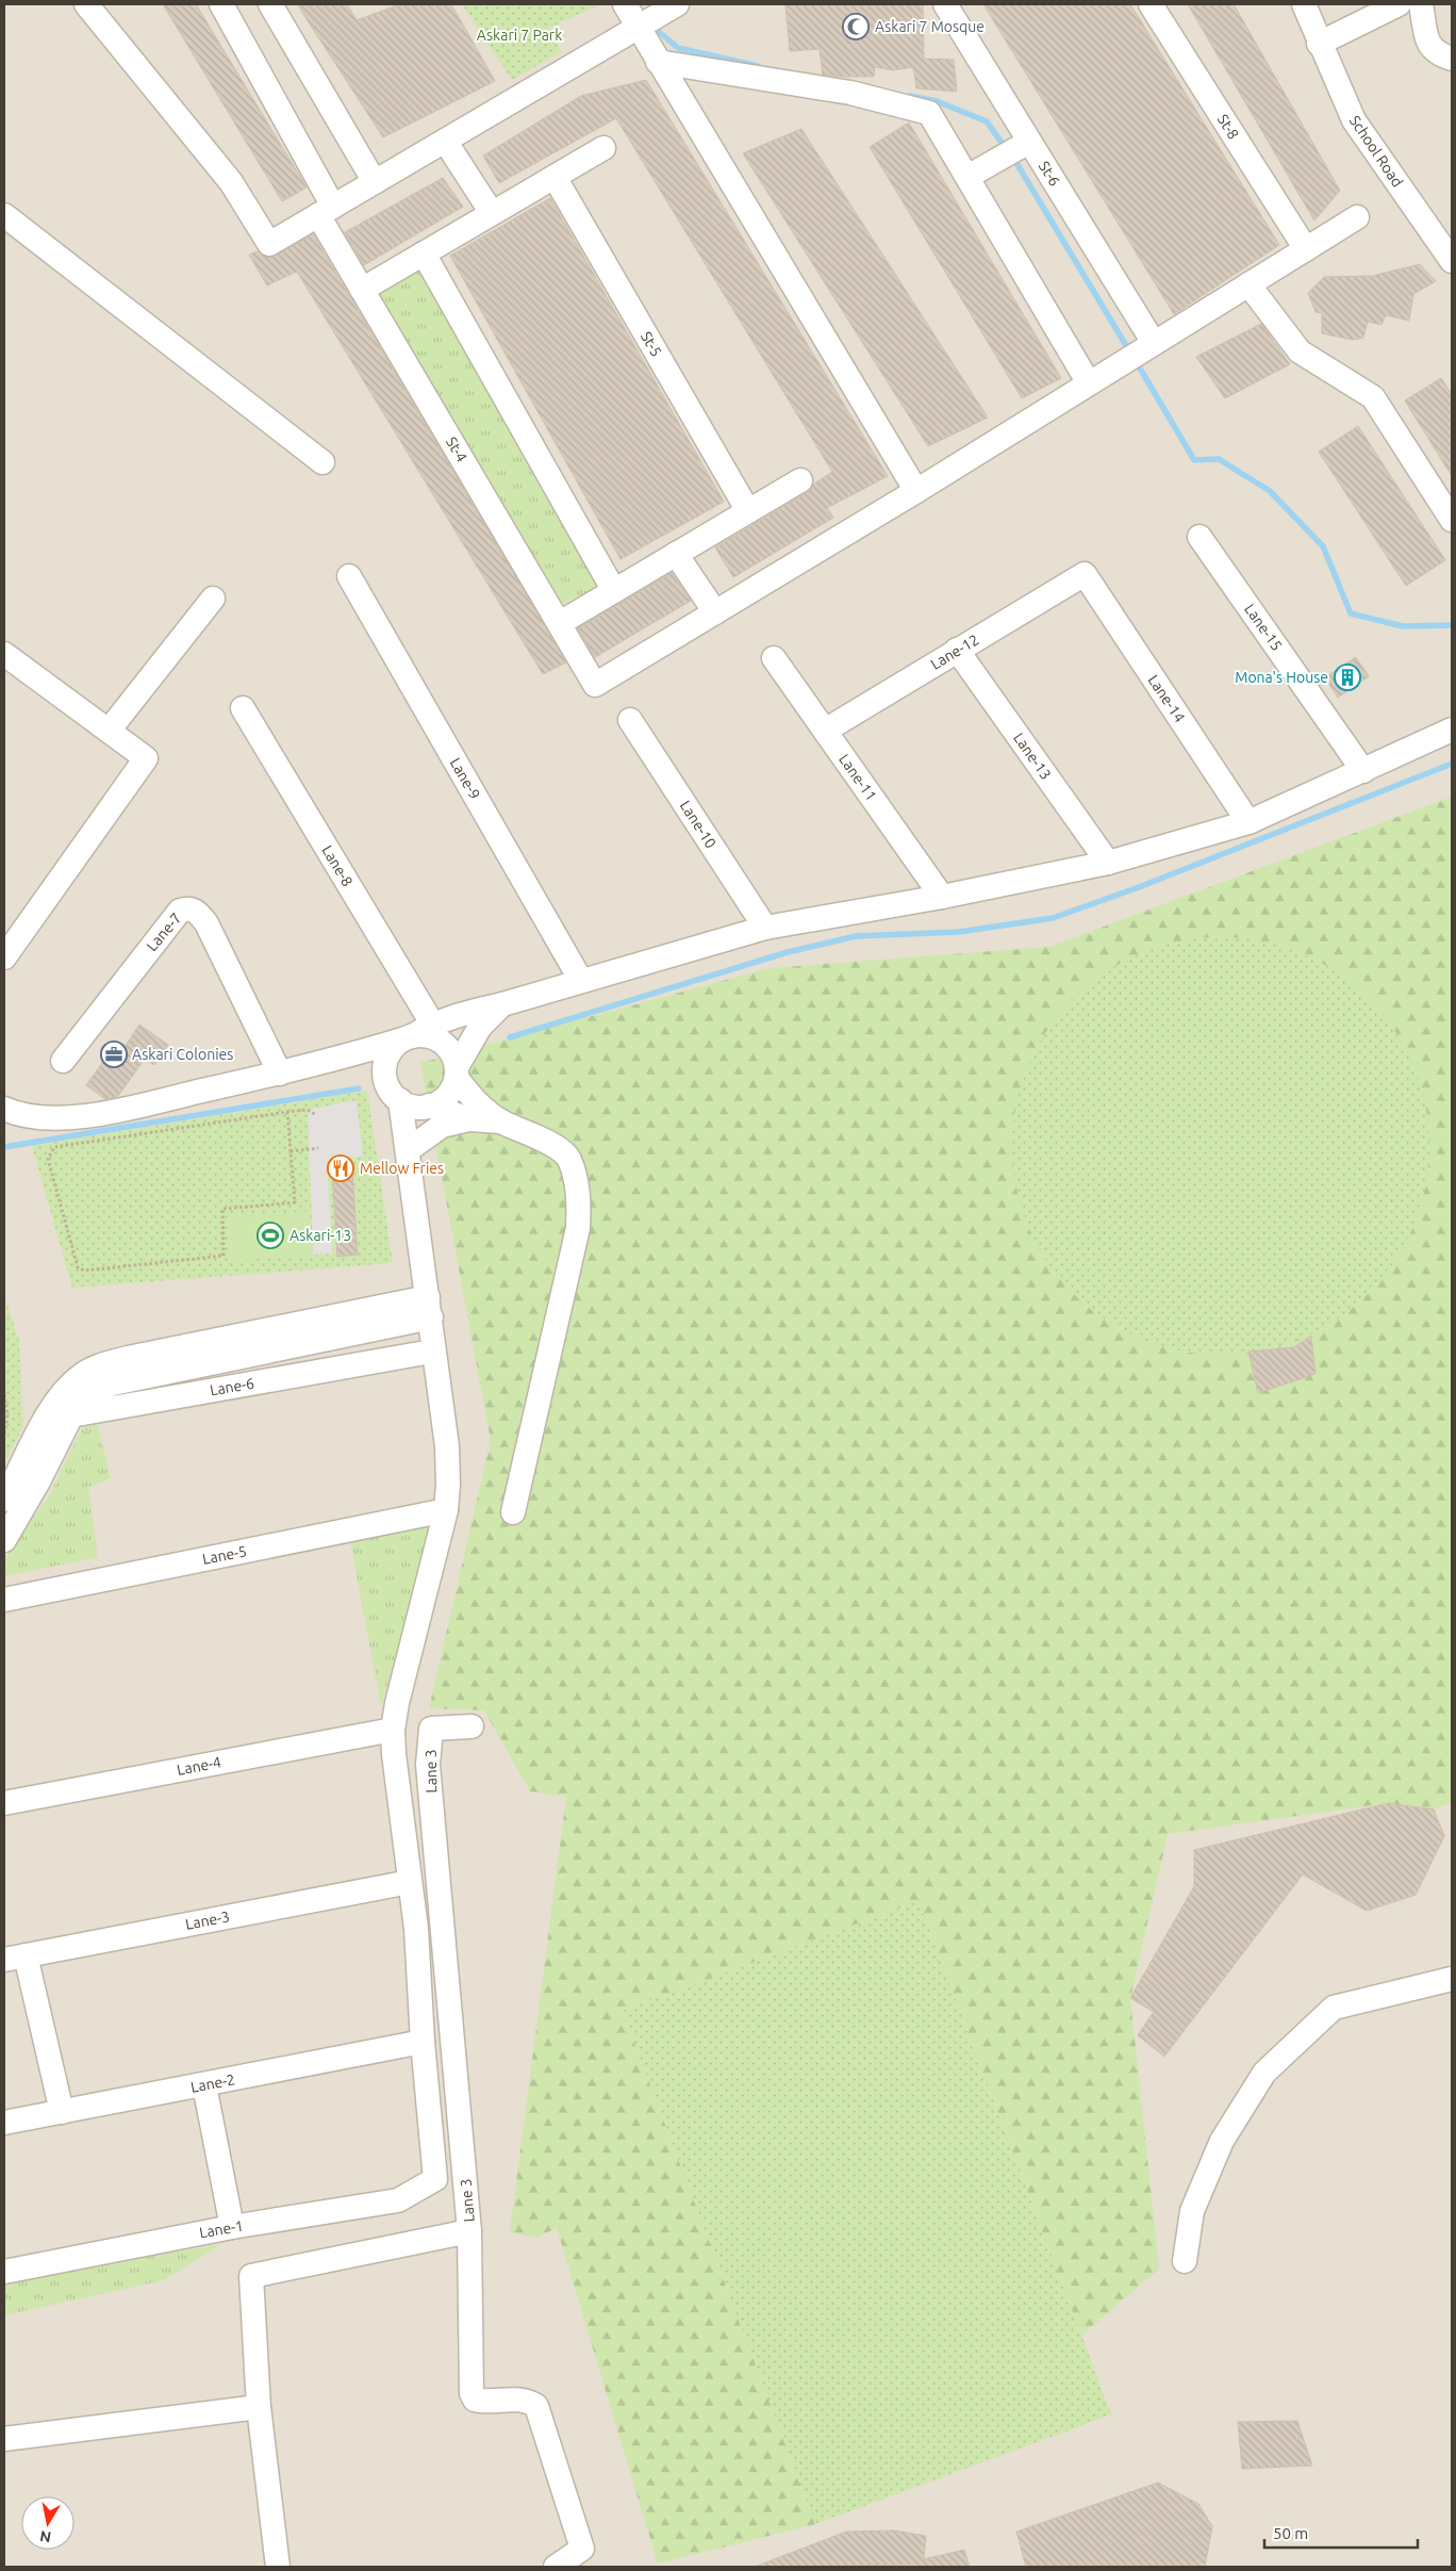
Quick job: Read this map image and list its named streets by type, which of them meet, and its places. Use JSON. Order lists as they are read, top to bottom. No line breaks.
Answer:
{"streets":{"street":["St-8","School Road","St-6","St-5","St-4","Lane-15","Lane-12","Lane-14","Lane-13","Lane-11","Lane-9","Lane-10","Lane-8","Lane-7","Lane-6","Lane-5","Lane-4","Lane 3","Lane-3","Lane-2","Lane-1"]},"crossings":[["Lane-12","Lane-14"],["Lane-12","Lane-13"],["Lane-12","Lane-11"],["Lane-2","Lane-1"]],"parks":["Askari 7 Park"],"places":{"mosque":["Askari 7 Mosque"],"building":["Mona's House"],"office":["Askari Colonies"],"restaurant":["Mellow Fries"],"sports":["Askari-13"]},"scale_bar":"50 m","north":"bottom"}
